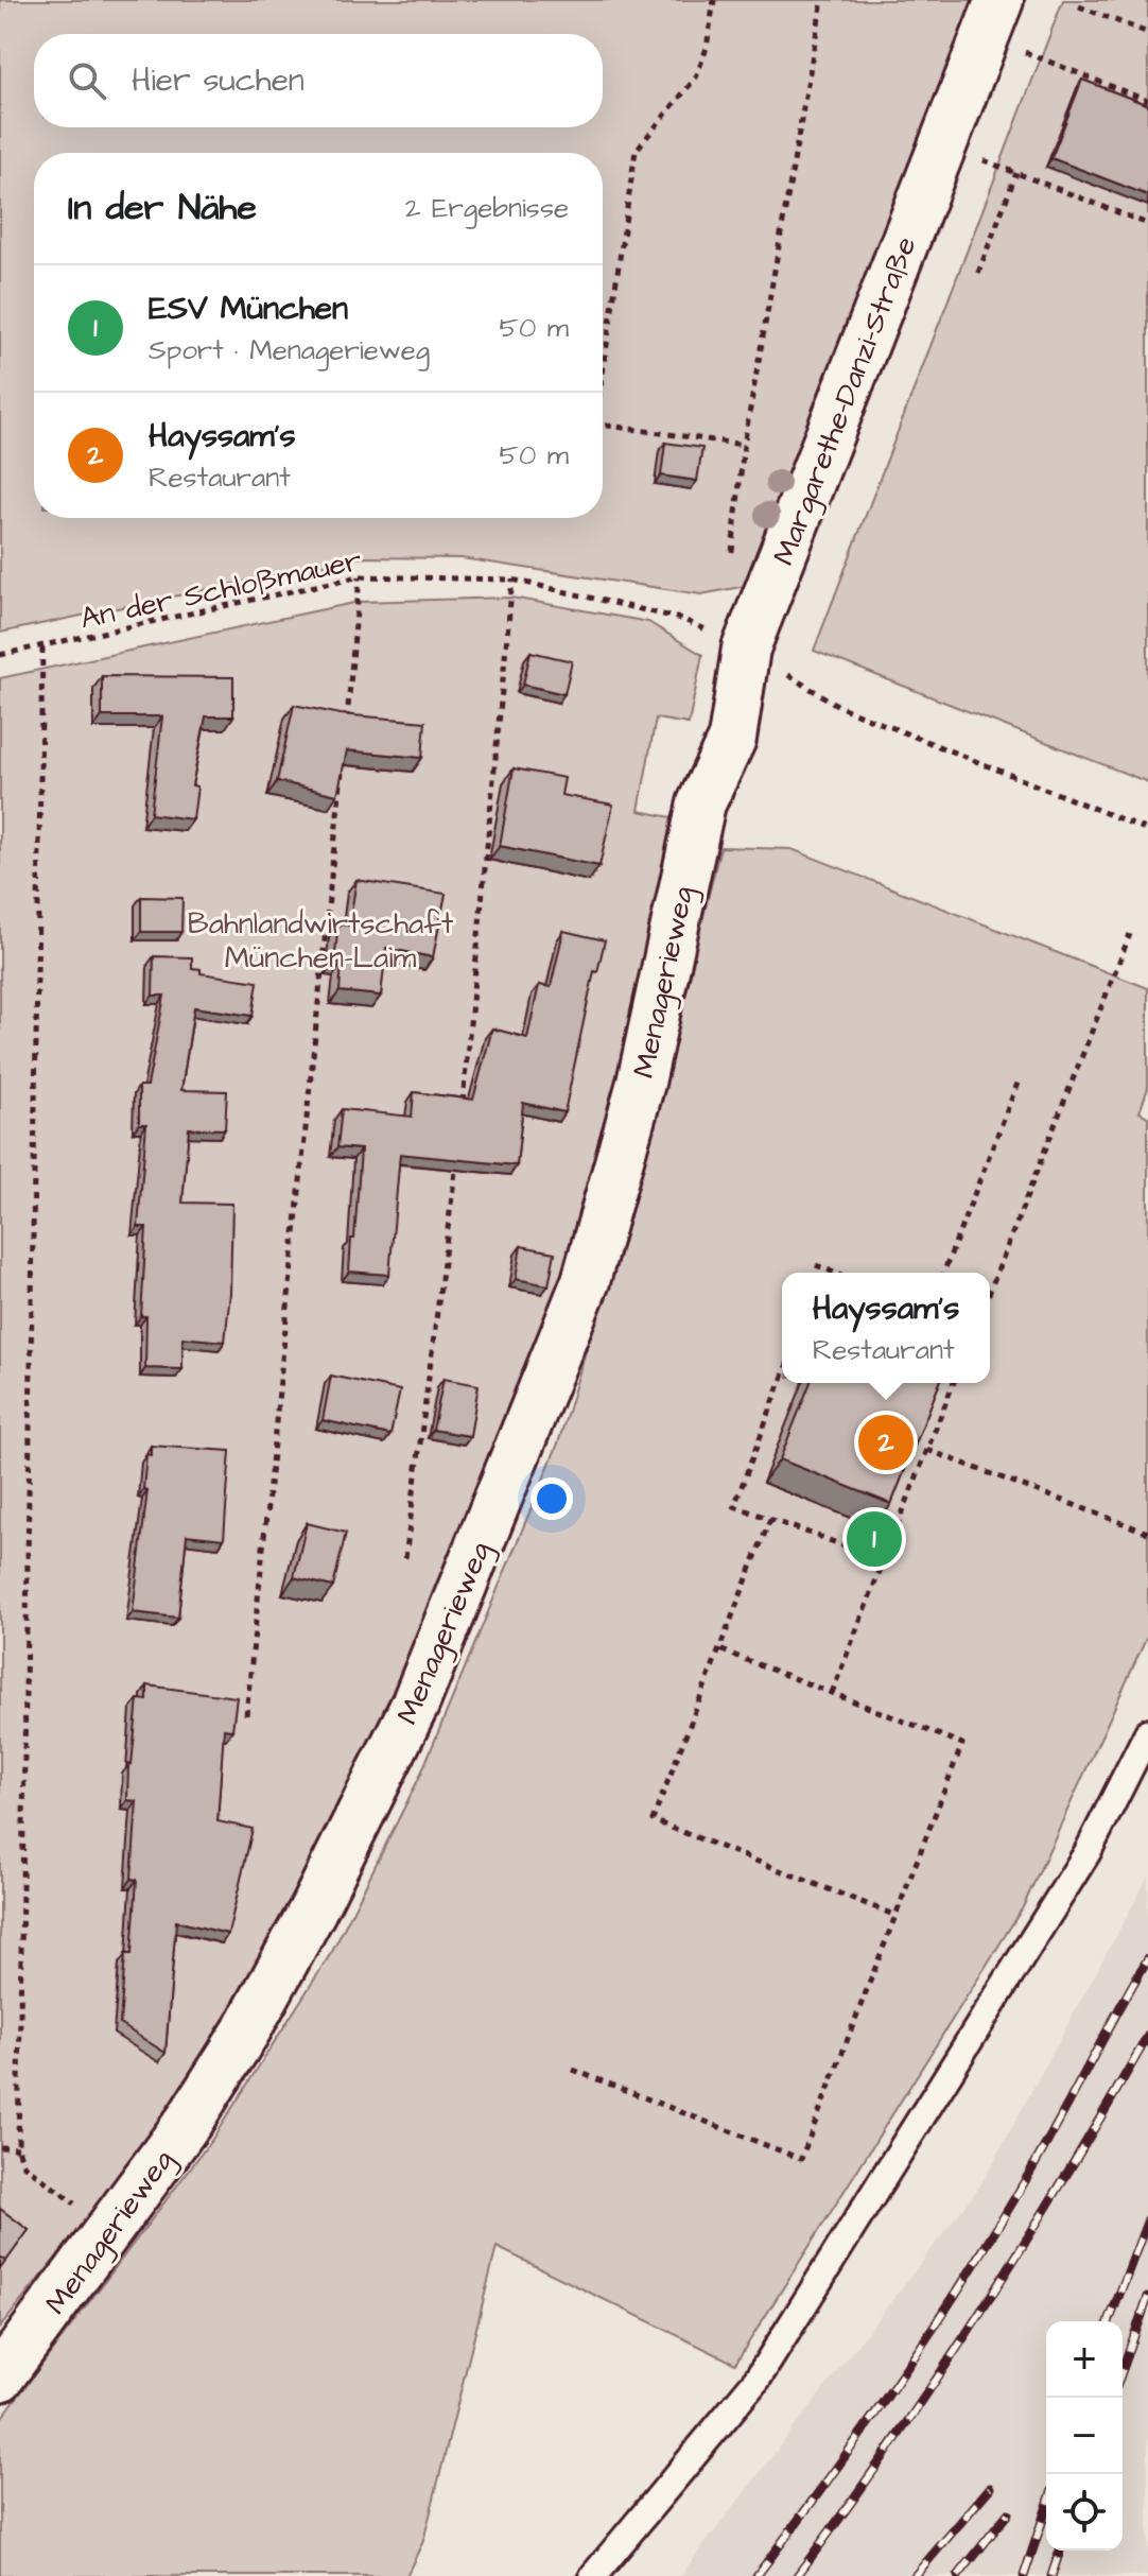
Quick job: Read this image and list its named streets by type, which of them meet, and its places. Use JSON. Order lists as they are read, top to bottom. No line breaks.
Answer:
{"streets":{"street":["Margarethe-Danzi-Straße","Menagerieweg"],"path":["An der Schloßmauer"]},"crossings":[["Margarethe-Danzi-Straße","An der Schloßmauer"],["Margarethe-Danzi-Straße","Menagerieweg"]],"parks":["Bahnlandwirtschaft München-Laim"],"page":{"search":"Hier suchen","heading":["In der Nähe","2 Ergebnisse"],"list":[{"mark":"1","name":"ESV München","note":"Sport · Menagerieweg","value":"50 m"},{"mark":"2","name":"Hayssam's","note":"Restaurant","value":"50 m"}],"popup":["Hayssam's","Restaurant"],"pins":["2","1"],"map_buttons":["+","−"]}}
